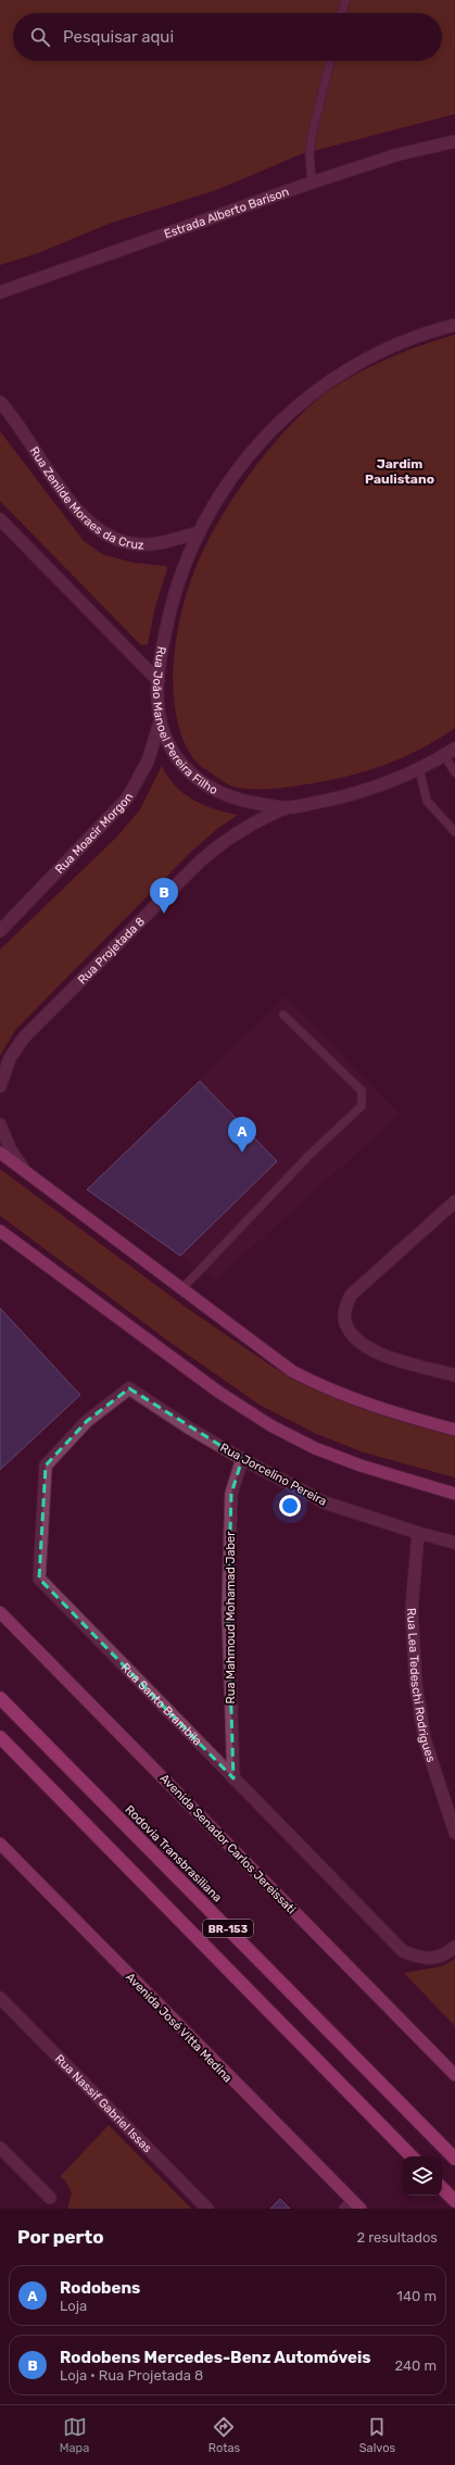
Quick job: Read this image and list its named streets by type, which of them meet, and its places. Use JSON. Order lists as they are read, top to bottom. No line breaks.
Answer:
{"streets":{"highway":["Rodovia Transbrasiliana","BR-153"],"main road":["Avenida Senador Carlos Jereissati","Avenida José Vitta Medina"],"street":["Estrada Alberto Barison","Rua Zenilde Moraes da Cruz","Rua João Manoel Pereira Filho","Rua Moacir Morgon","Rua Projetada 8","Rua Jorcelino Pereira","Rua Mahmoud Mohamad Jaber","Rua Lea Tedeschi Rodrigues","Rua Santo Brambila","Rua Nassif Gabriel Issas"]},"crossings":[["Rua Zenilde Moraes da Cruz","Rua João Manoel Pereira Filho"],["Rua João Manoel Pereira Filho","Rua Moacir Morgon"],["Rua João Manoel Pereira Filho","Rua Projetada 8"],["Rua Jorcelino Pereira","Rua Mahmoud Mohamad Jaber"],["Rua Jorcelino Pereira","Rua Lea Tedeschi Rodrigues"],["Rua Jorcelino Pereira","Rua Santo Brambila"],["Rua Mahmoud Mohamad Jaber","Rua Santo Brambila"]],"districts":["Jardim Paulistano"],"page":{"search":"Pesquisar aqui","pins":["B","A"],"heading":["Por perto","2 resultados"],"list":[{"mark":"A","name":"Rodobens","note":"Loja","value":"140 m"},{"mark":"B","name":"Rodobens Mercedes-Benz Automóveis","note":"Loja · Rua Projetada 8","value":"240 m"}],"nav":["Mapa","Rotas","Salvos"]}}
